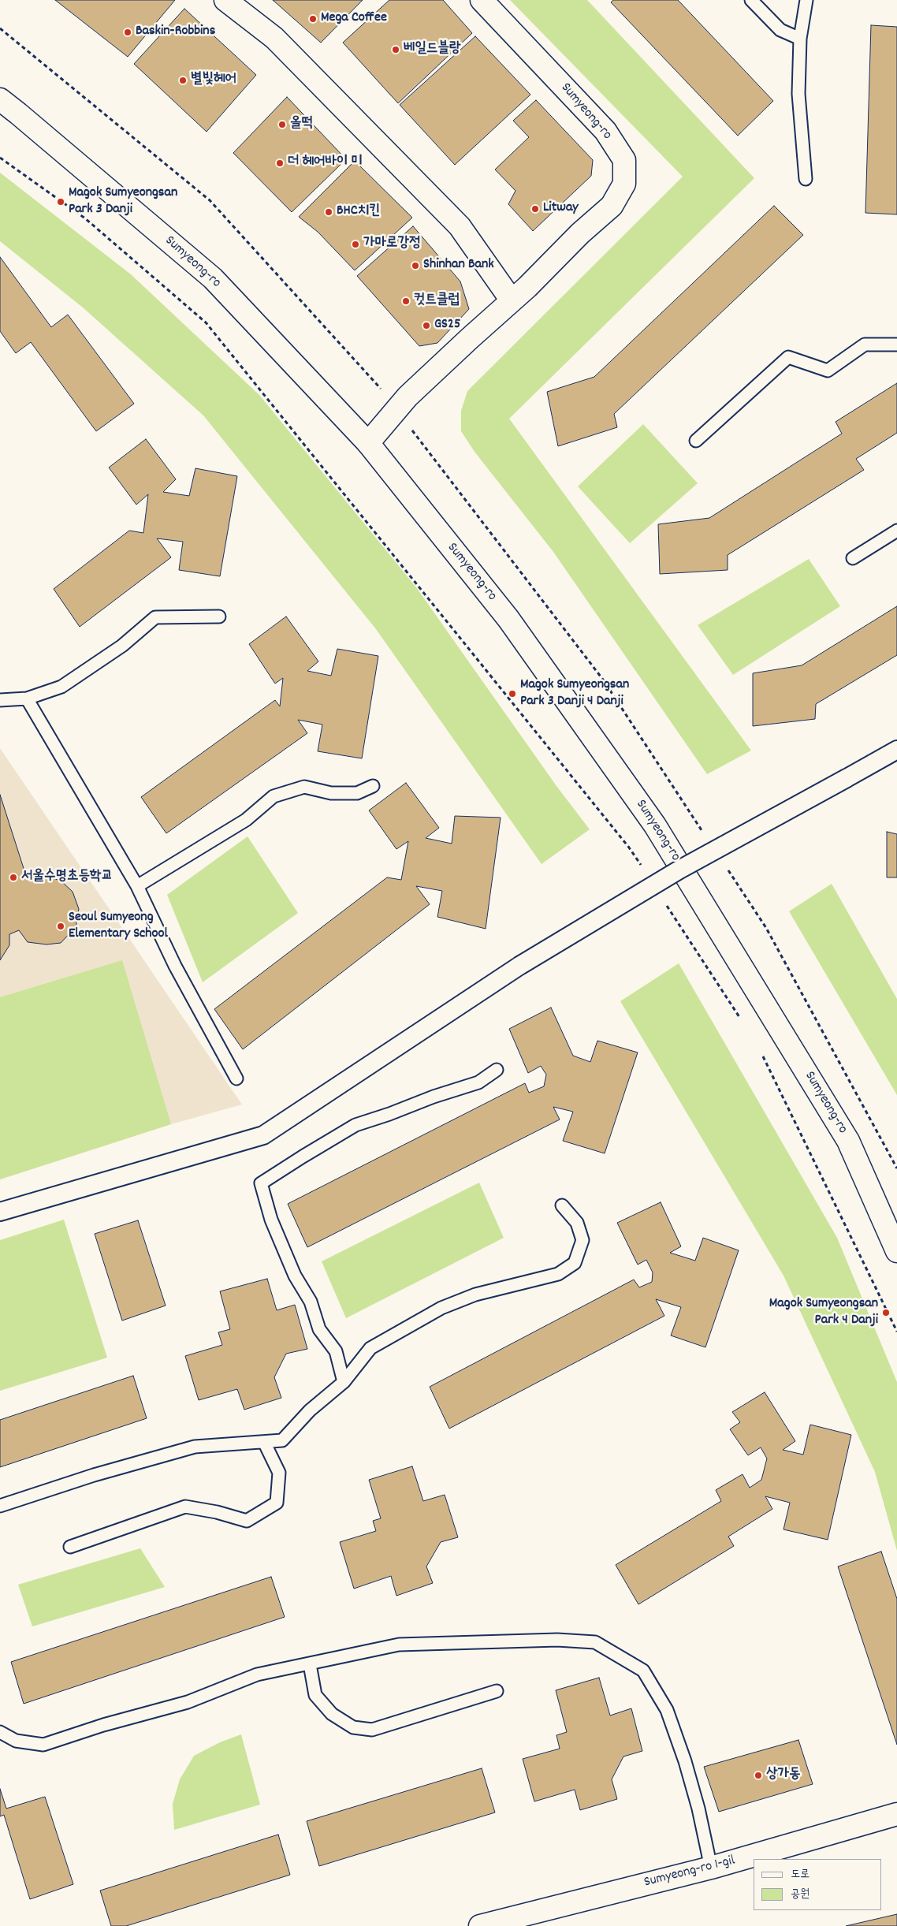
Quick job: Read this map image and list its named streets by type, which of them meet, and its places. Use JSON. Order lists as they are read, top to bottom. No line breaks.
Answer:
{"streets":{"main road":["Sumyeong-ro","Sumyeong-ro 1-gil"]},"places":["Mega Coffee","Baskin-Robbins","베일드블랑","별빛헤어","올떡","더 헤어바이 미","Magok Sumyeongsan Park 3 Danji","Litway","BHC치킨","가마로강정","Shinhan Bank","컷트클럽","GS25","Magok Sumyeongsan Park 3 Danji 4 Danji","서울수명초등학교","Seoul Sumyeong Elementary School","Magok Sumyeongsan Park 4 Danji","상가동"],"legend":["도로","공원"]}
